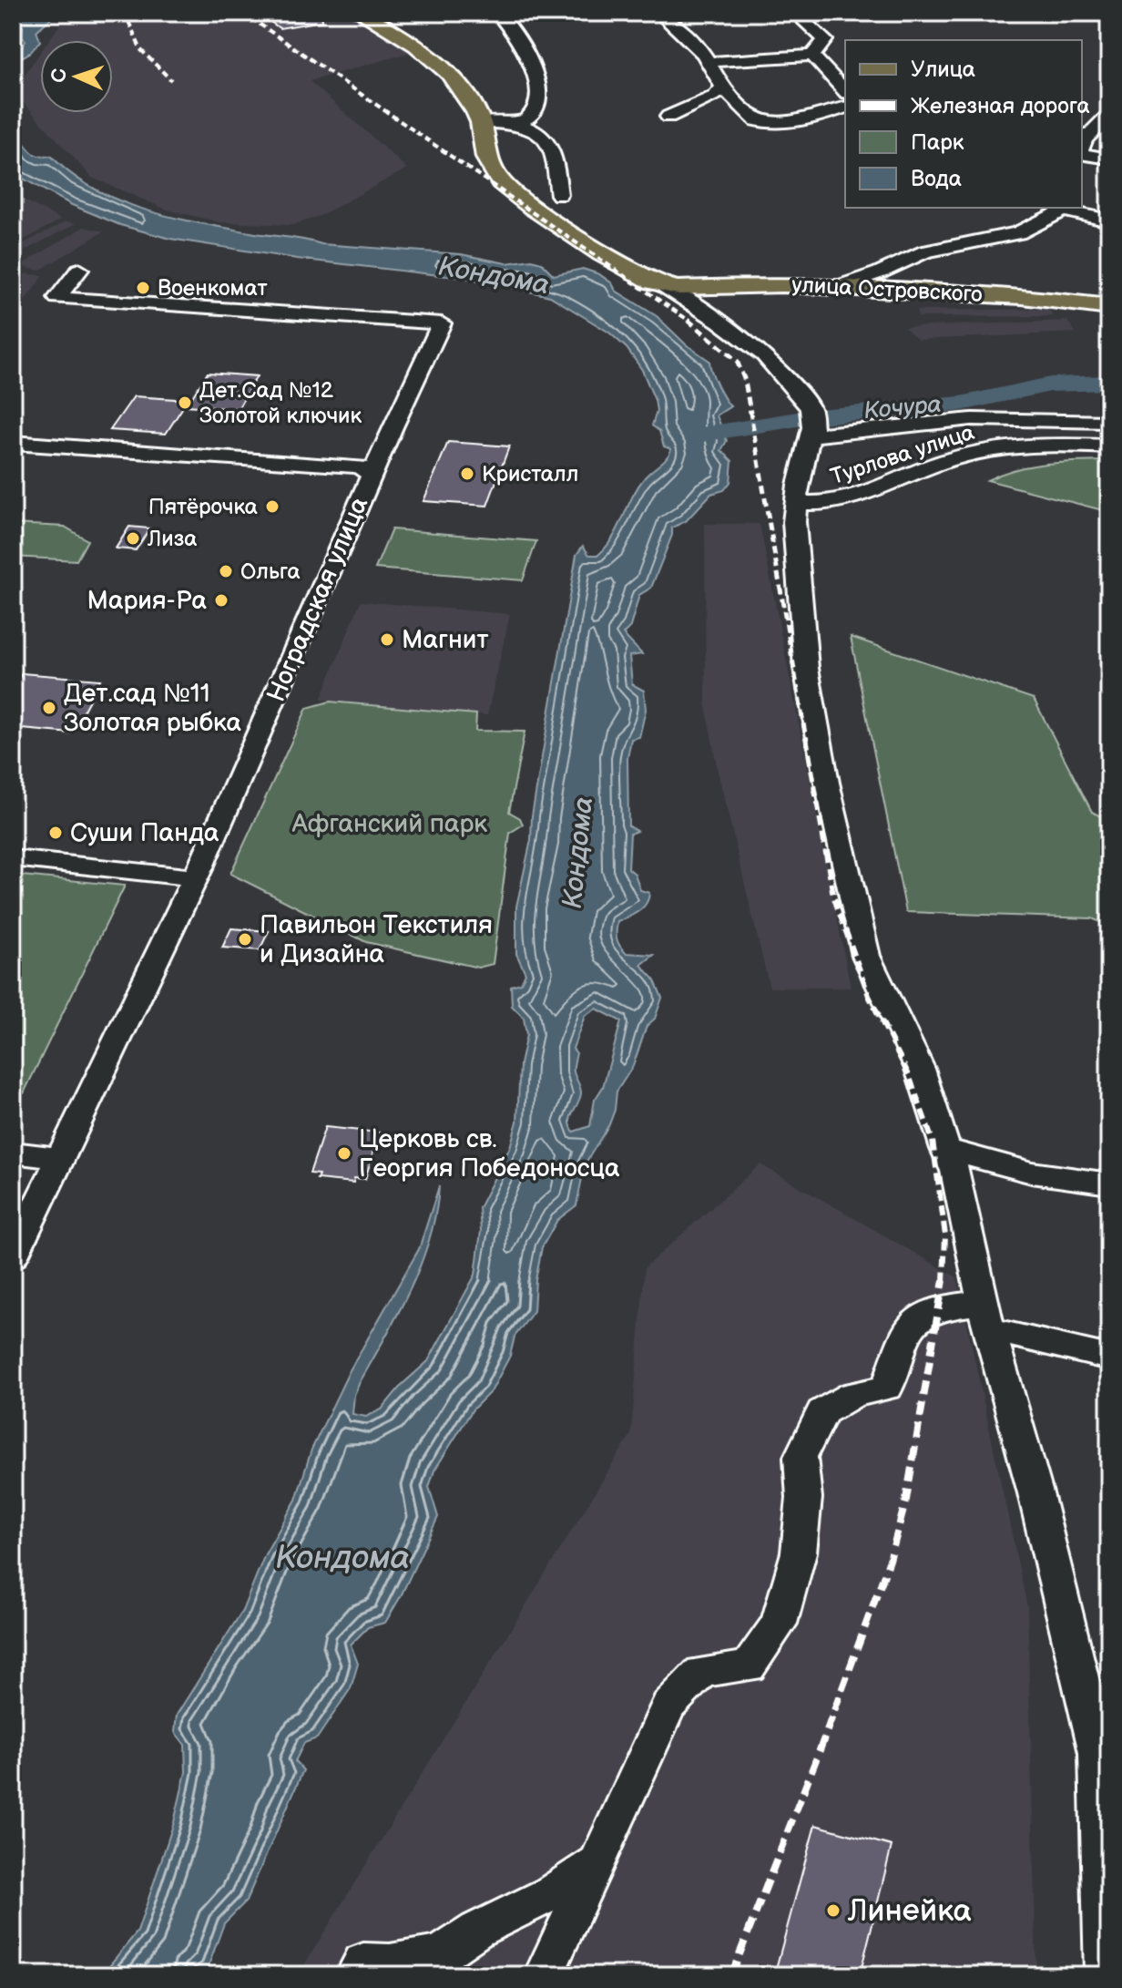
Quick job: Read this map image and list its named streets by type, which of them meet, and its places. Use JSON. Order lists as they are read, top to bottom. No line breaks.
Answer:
{"streets":{"main road":["улица Островского"],"street":["Турлова улица","Ноградская улица"]},"water":["Кондома","Кочура"],"parks":["Афганский парк"],"places":["Военкомат","Дет.Сад №12 Золотой ключик","Кристалл","Пятёрочка","Лиза","Ольга","Мария-Ра","Магнит","Дет.сад №11 Золотая рыбка","Суши Панда","Павильон Текстиля и Дизайна","Церковь св. Георгия Победоносца","Линейка"],"legend":["Улица","Железная дорога","Парк","Вода"],"north":"left"}
